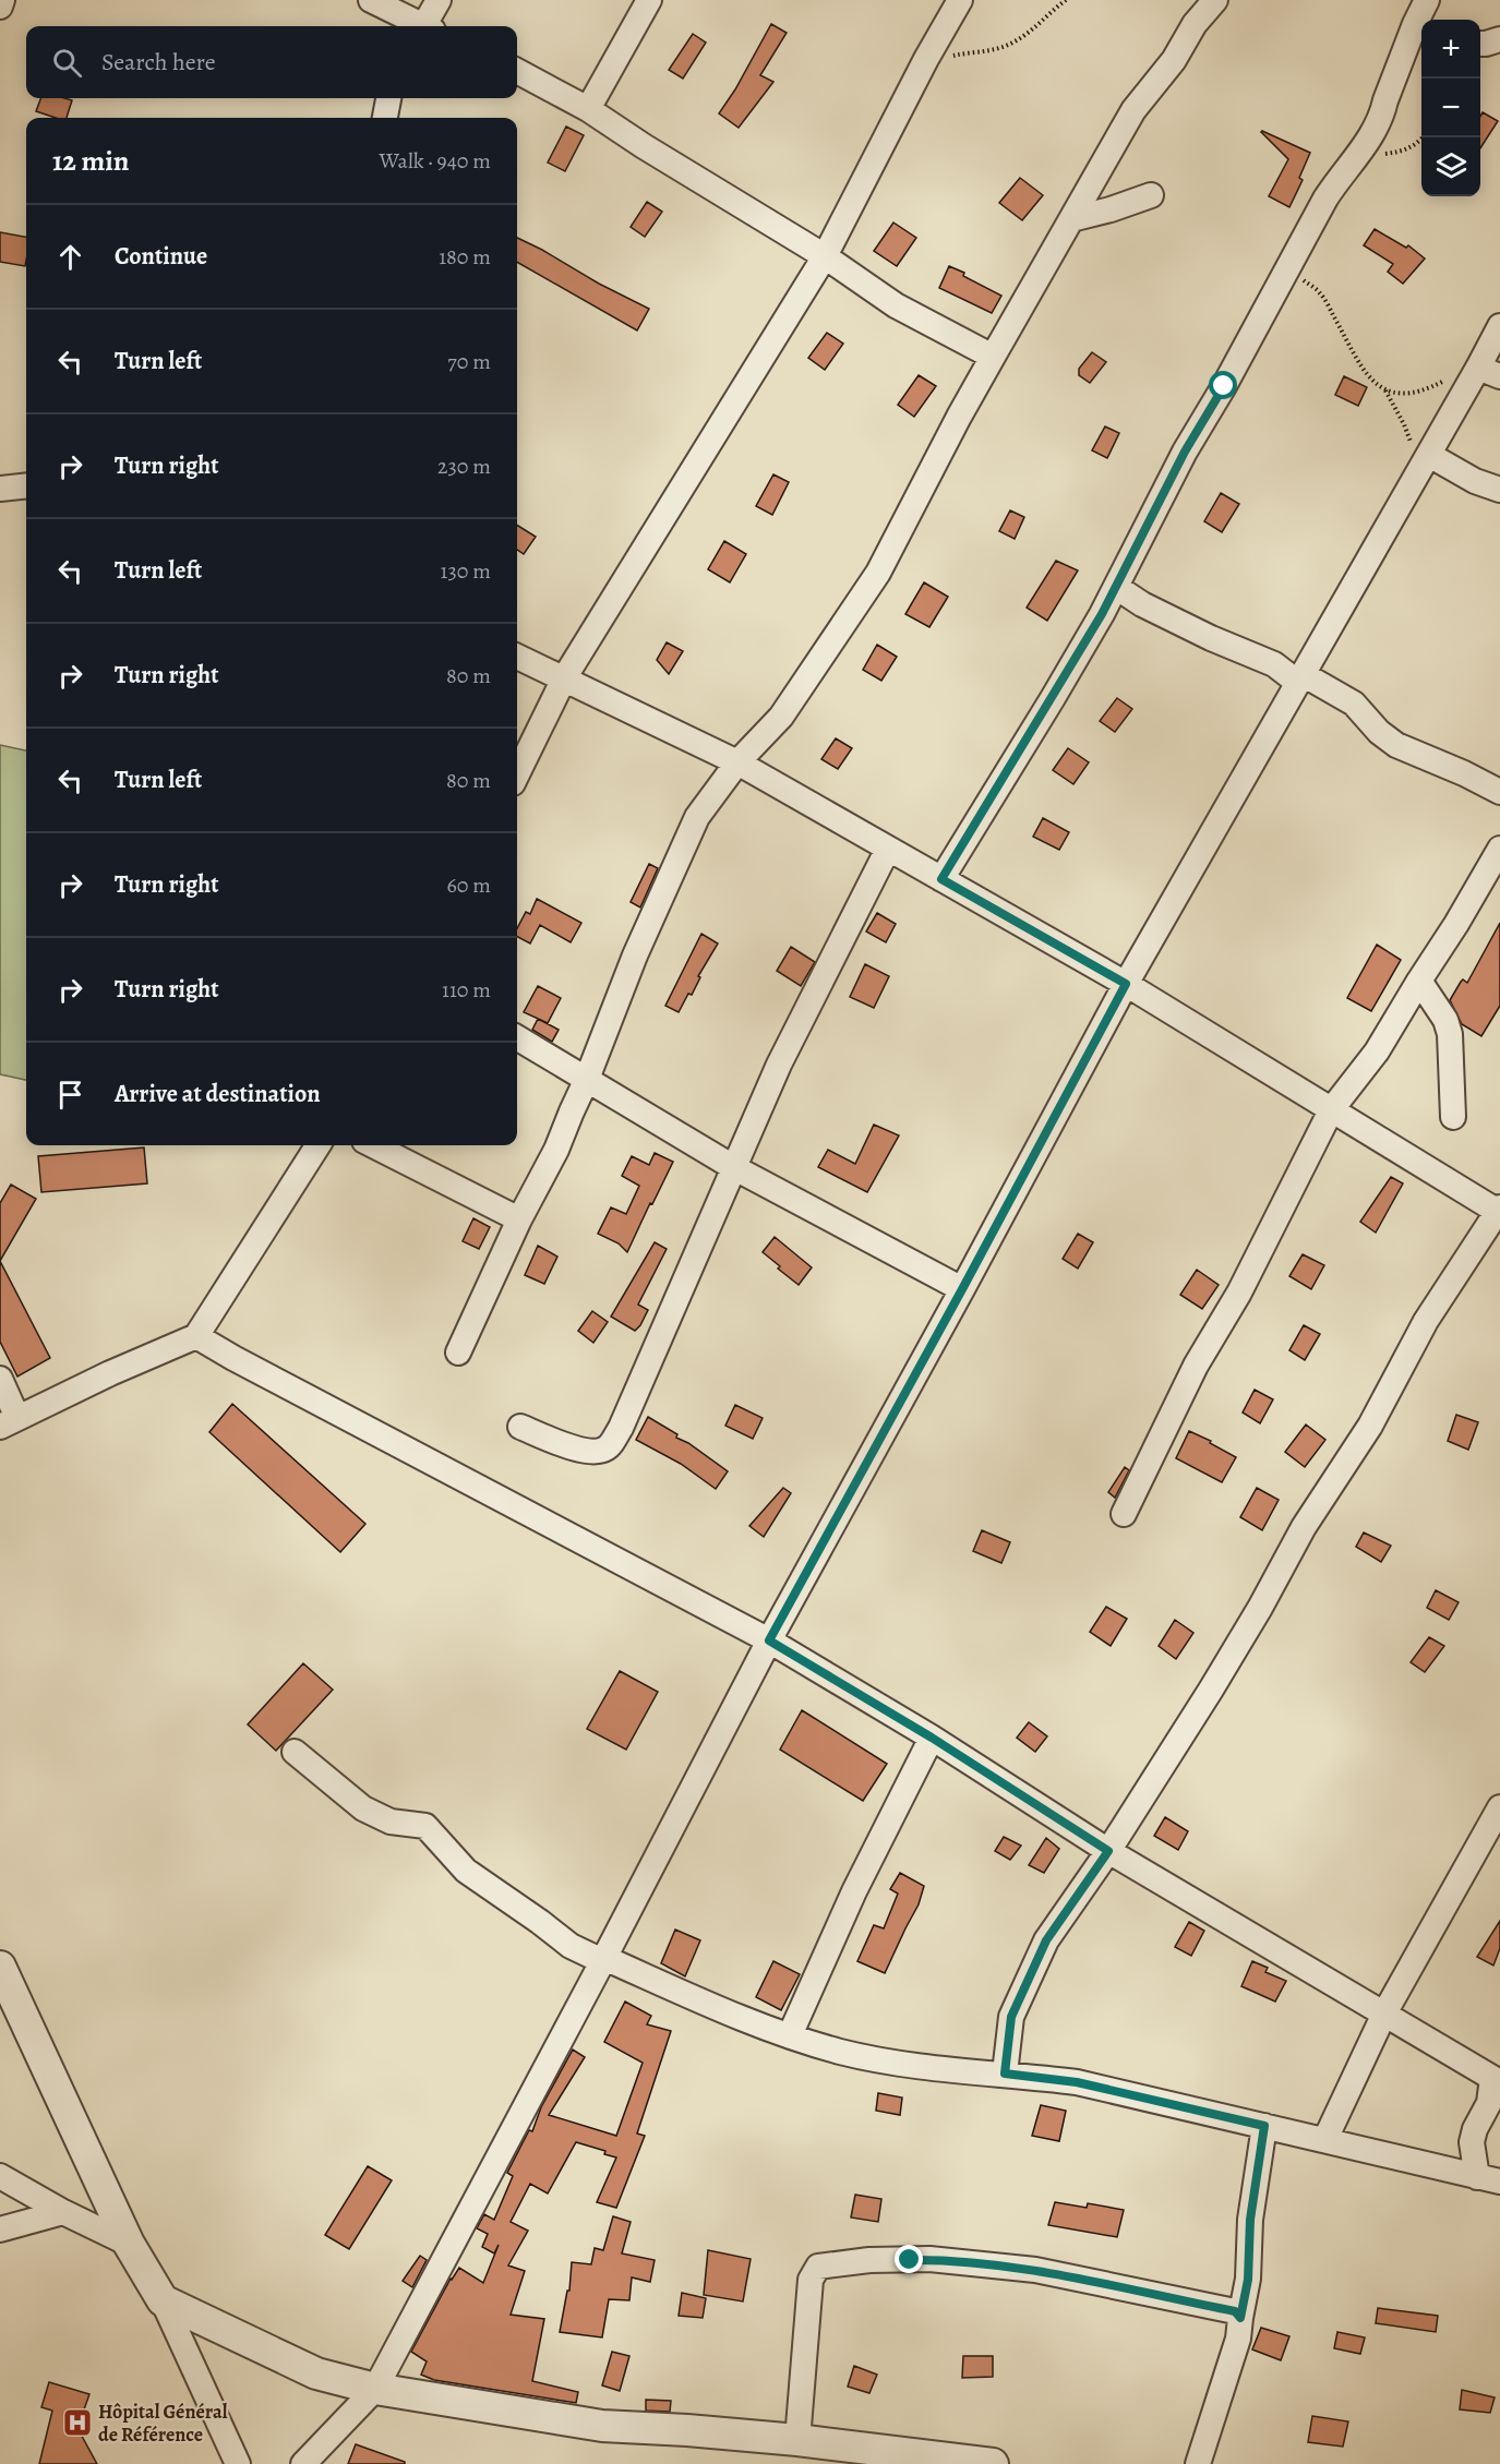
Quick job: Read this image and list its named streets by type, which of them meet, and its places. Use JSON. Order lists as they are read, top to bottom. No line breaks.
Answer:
{"places":{"hospital":["Hôpital Général de Référence"]},"page":{"map_buttons":["+","−"],"search":"Search here","heading":["12 min","Walk · 940 m"],"list":[["Continue","180 m"],["Turn left","70 m"],["Turn right","230 m"],["Turn left","130 m"],["Turn right","80 m"],["Turn left","80 m"],["Turn right","60 m"],["Turn right","110 m"],"Arrive at destination"]}}
